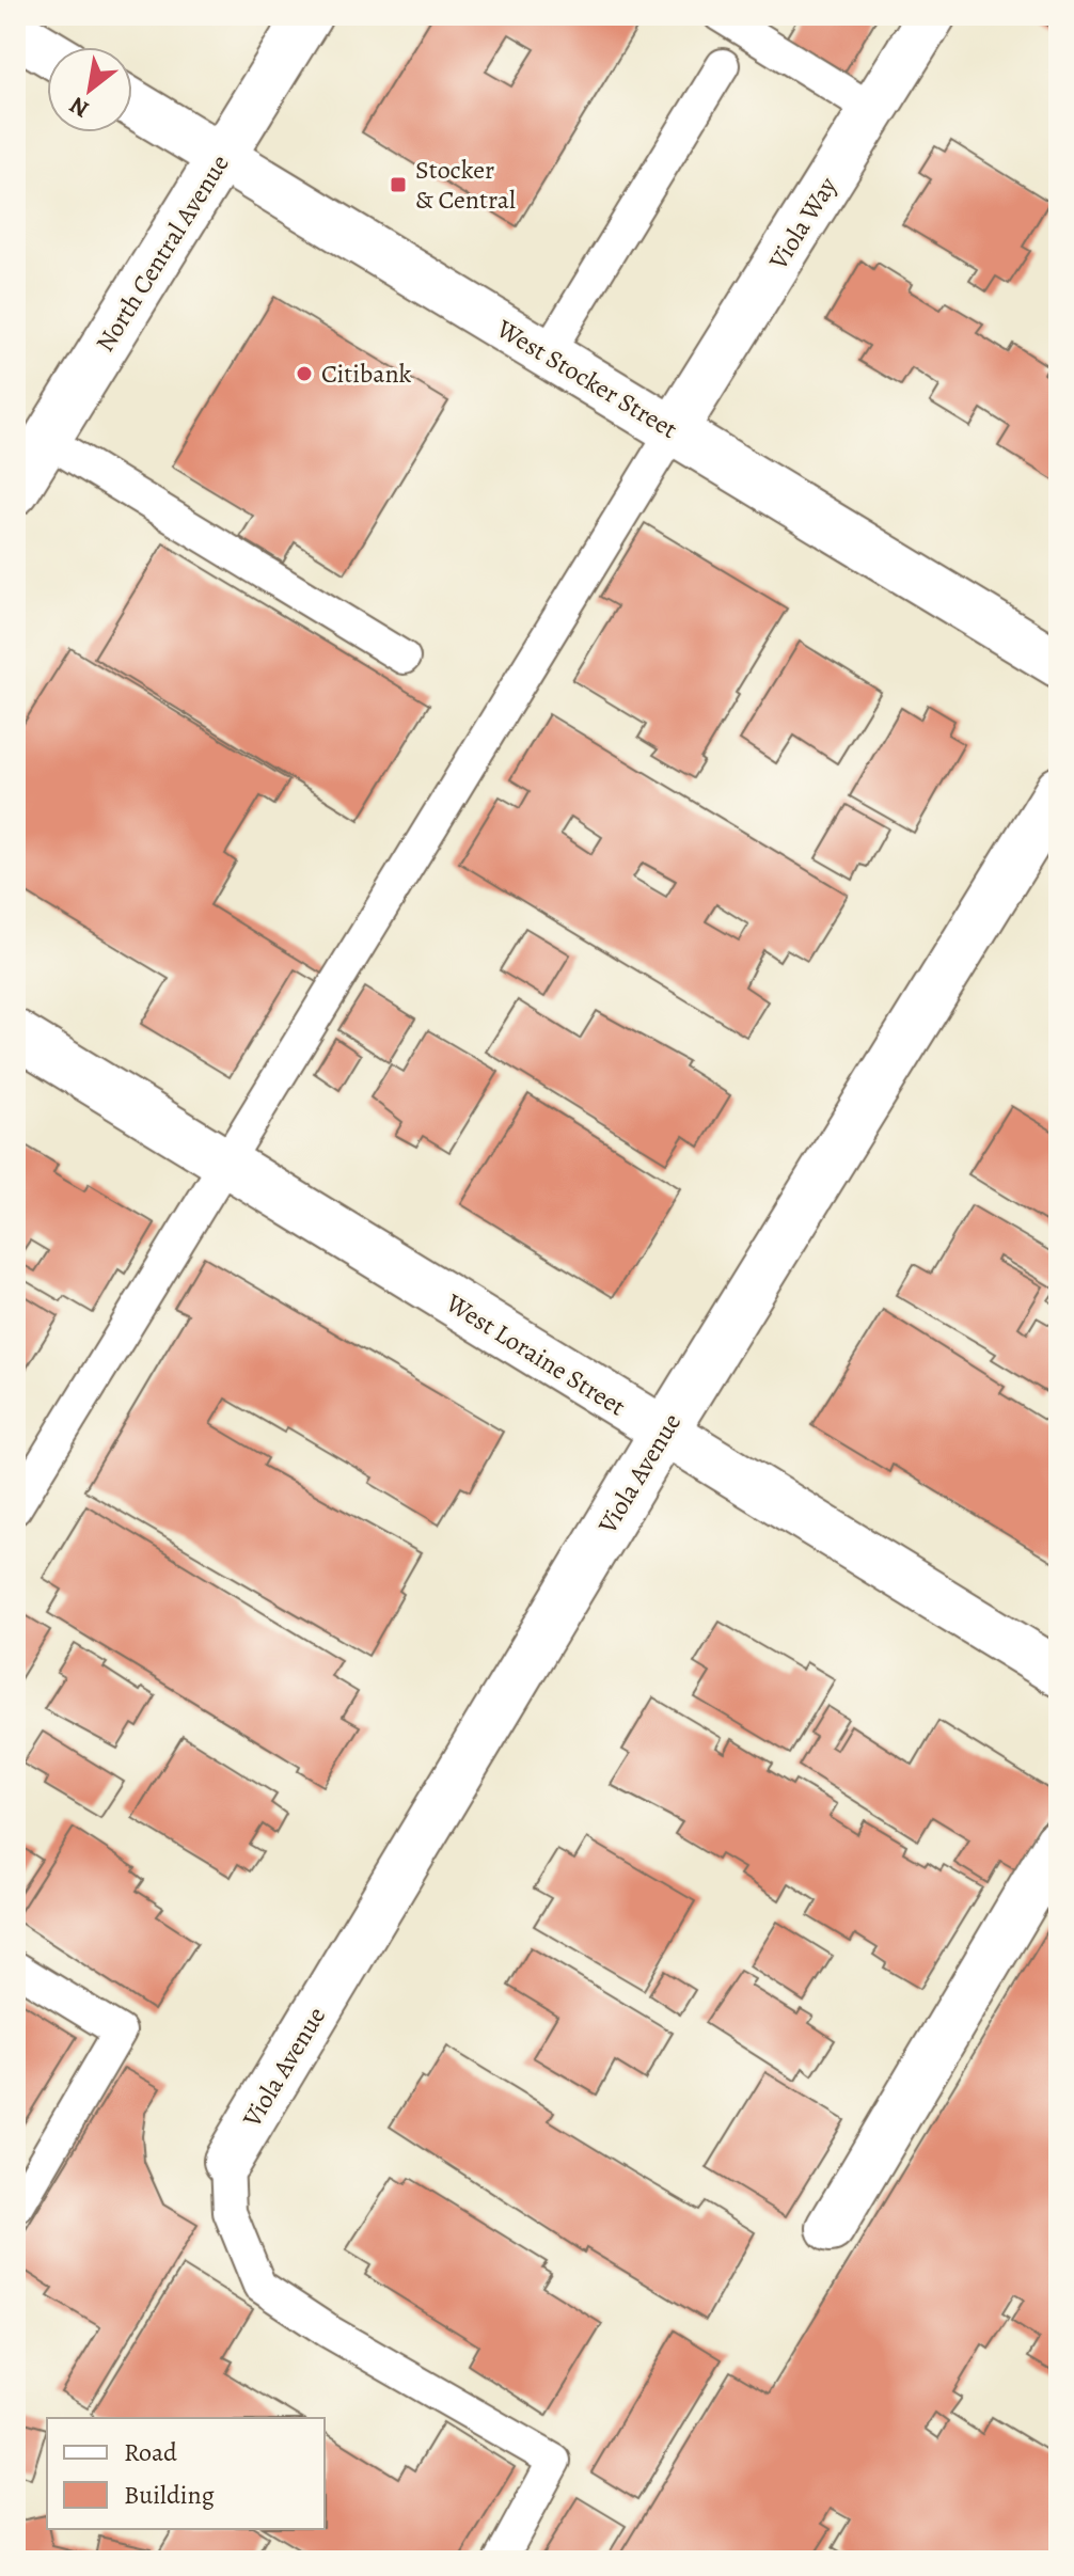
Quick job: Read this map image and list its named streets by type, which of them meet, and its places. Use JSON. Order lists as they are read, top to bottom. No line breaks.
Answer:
{"streets":{"street":["Viola Way","North Central Avenue","West Stocker Street","West Loraine Street","Viola Avenue"]},"crossings":[["Viola Way","West Stocker Street"],["North Central Avenue","West Stocker Street"],["West Loraine Street","Viola Avenue"]],"places":{"transit":["Stocker & Central"],"other":["Citibank"]},"legend":["Road","Building"],"north":"bottom left"}
